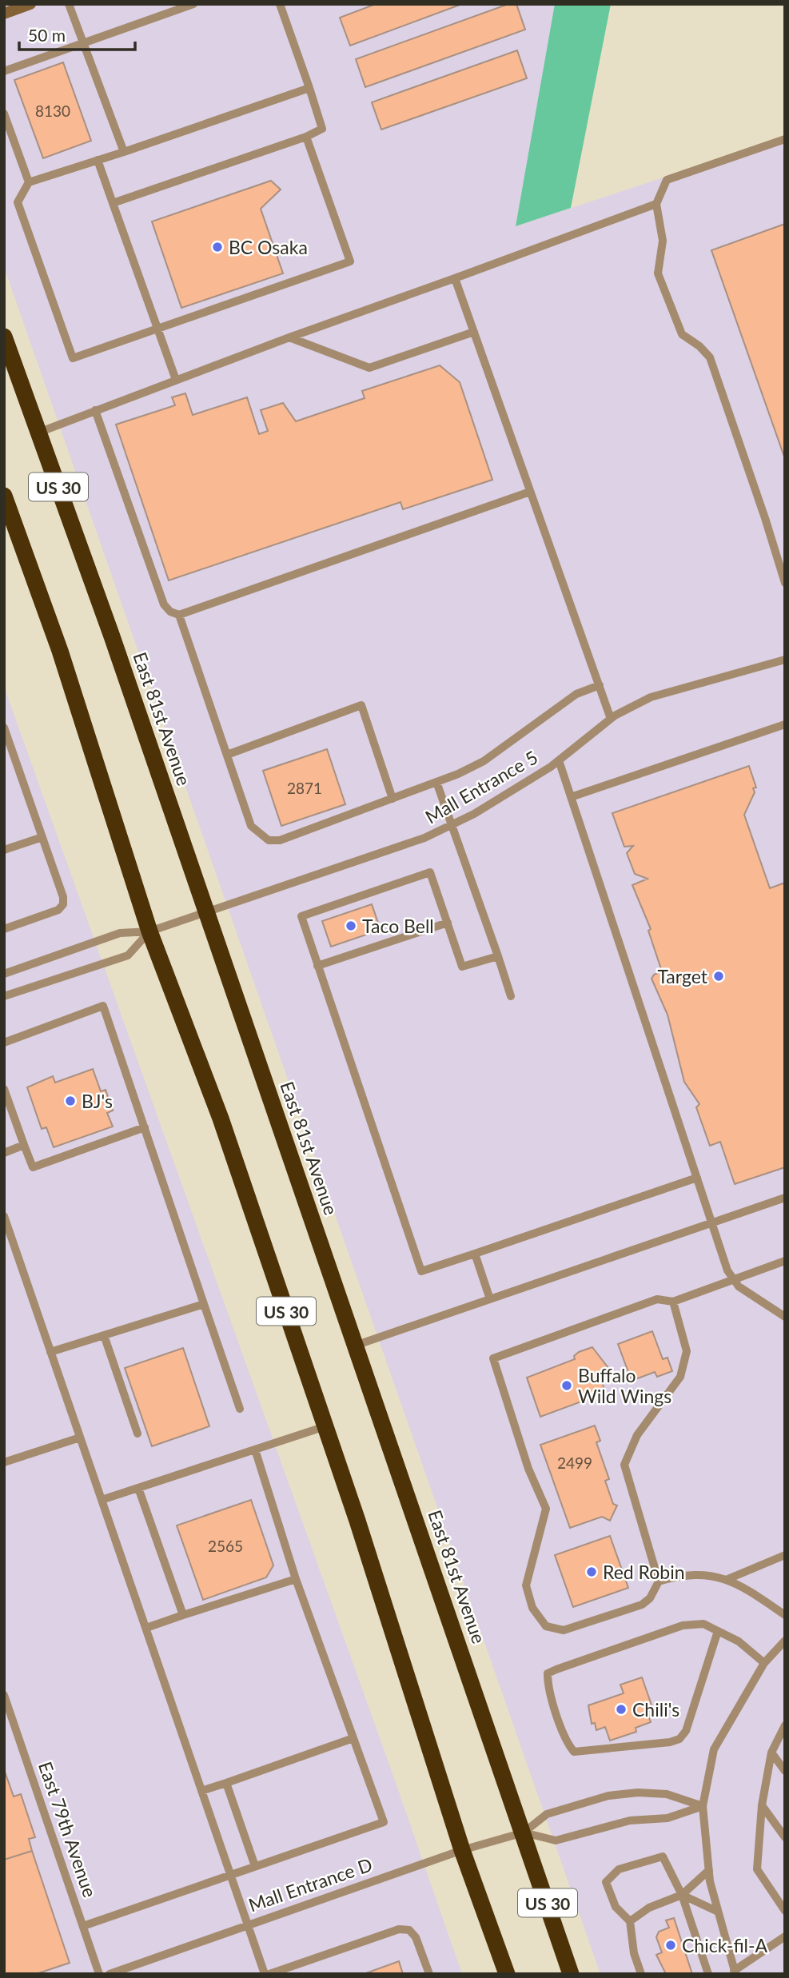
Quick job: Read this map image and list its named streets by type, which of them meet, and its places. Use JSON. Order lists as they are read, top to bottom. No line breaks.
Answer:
{"streets":{"highway":["US 30","East 81st Avenue"],"lane":["Mall Entrance 5","East 79th Avenue","Mall Entrance D"]},"crossings":[["US 30","Mall Entrance 5"],["US 30","Mall Entrance D"],["East 81st Avenue","Mall Entrance 5"],["East 81st Avenue","Mall Entrance D"]],"places":["BC Osaka","Taco Bell","Target","BJ's","Buffalo Wild Wings","Red Robin","Chili's","Chick-fil-A"],"house_numbers":["8130","2871","2499","2565"],"scale_bar":"50 m"}
